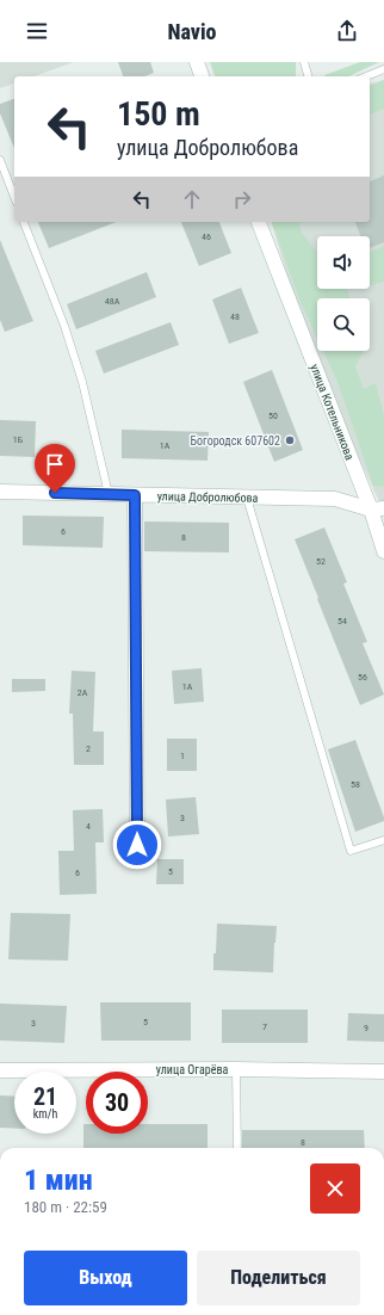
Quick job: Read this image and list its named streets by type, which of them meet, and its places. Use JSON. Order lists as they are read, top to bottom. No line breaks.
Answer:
{"streets":{"street":["улица Котельникова","улица Добролюбова","улица Огарёва"]},"crossings":[["улица Котельникова","улица Добролюбова"]],"places":["Богородск 607602"],"house_numbers":["46","48А","48","50","1Б","1А","6","8","52","54","56","1А","2А","2","1","58","3","4","5","6","5","3","7","9","8"],"page":{"header":"Navio","turn":["150 m","улица Добролюбова"],"speed":"21 km/h","limit":"30","heading":["1 мин","180 m · 22:59"],"buttons":["Выход","Поделиться"]}}
